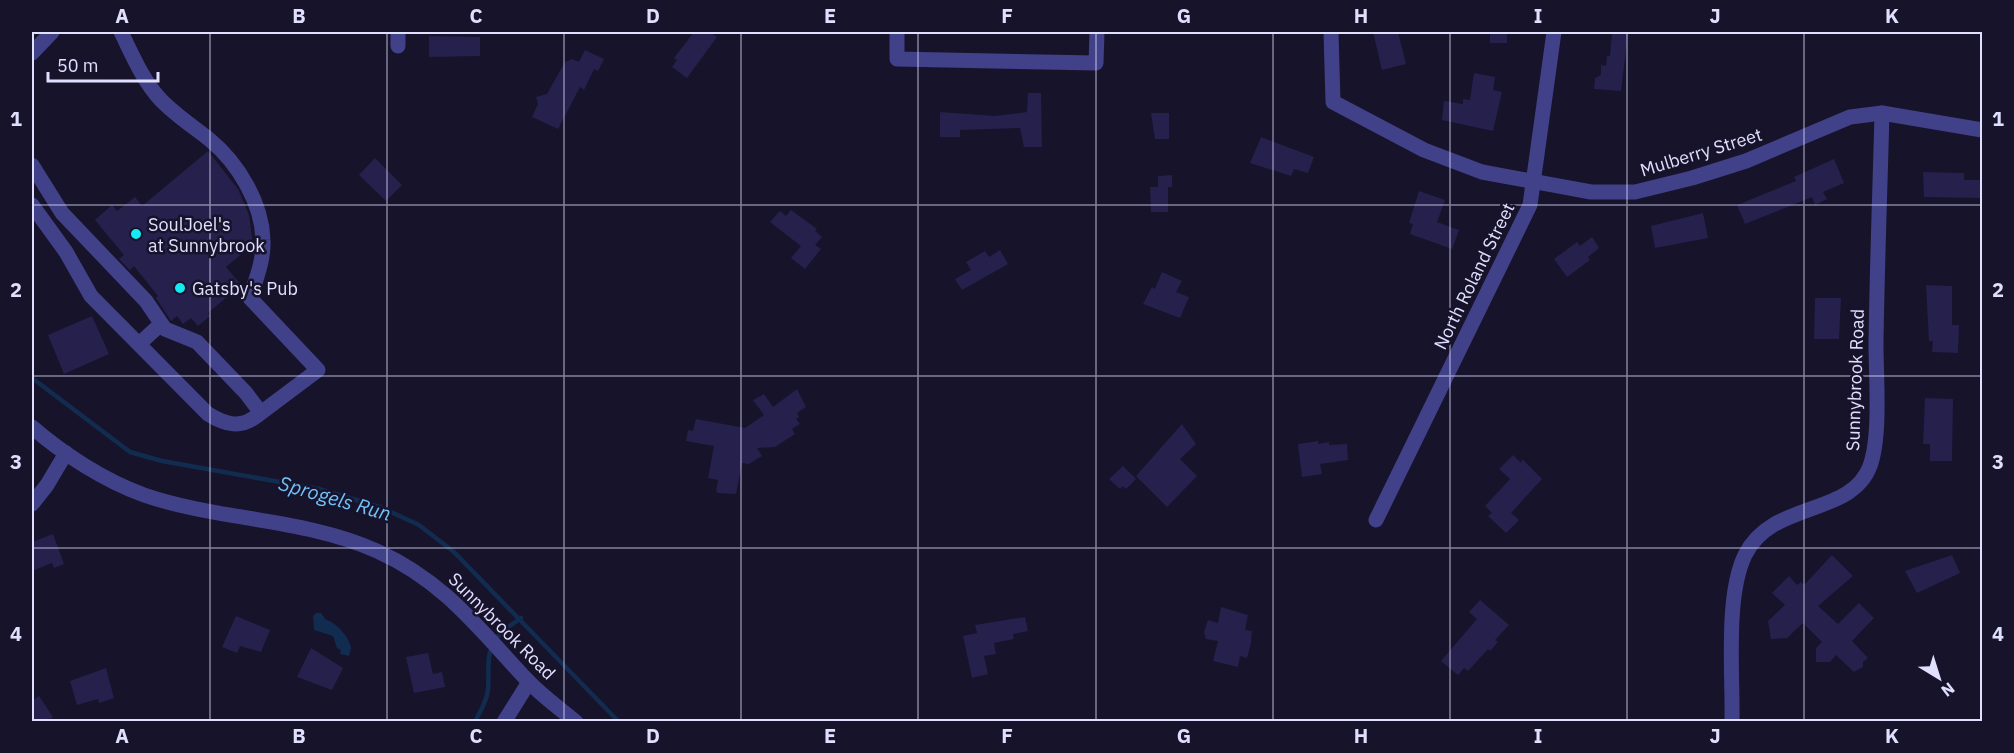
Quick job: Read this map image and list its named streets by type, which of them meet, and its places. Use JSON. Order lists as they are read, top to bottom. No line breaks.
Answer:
{"streets":{"street":["Mulberry Street","North Roland Street","Sunnybrook Road"]},"crossings":[["Mulberry Street","North Roland Street"],["Mulberry Street","Sunnybrook Road"]],"water":["Sprogels Run"],"places":["SoulJoel's at Sunnybrook","Gatsby's Pub"],"scale_bar":"50 m","north":"bottom right","grid":{"columns":["A","B","C","D","E","F","G","H","I","J","K"],"rows":["1","2","3","4"]}}
